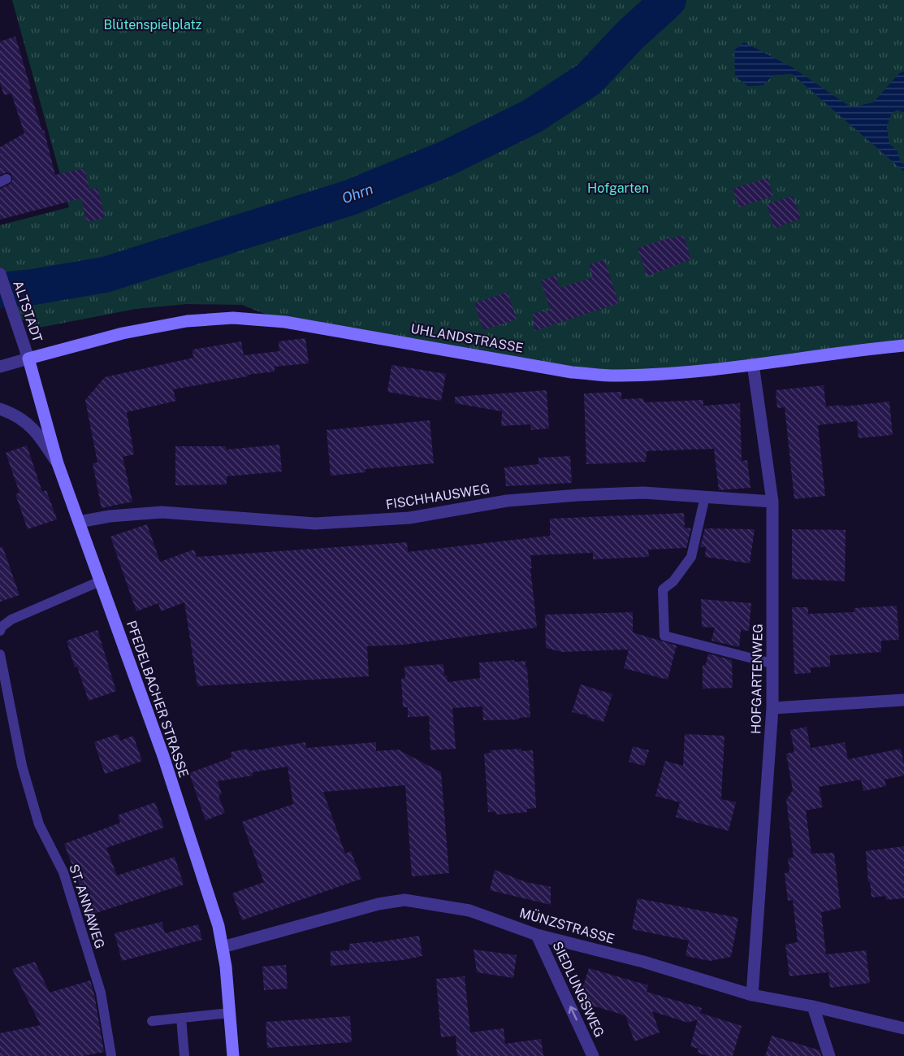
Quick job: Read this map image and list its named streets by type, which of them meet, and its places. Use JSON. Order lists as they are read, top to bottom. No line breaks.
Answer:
{"streets":{"main road":["UHLANDSTRASSE","PFEDELBACHER STRASSE"],"street":["ALTSTADT","FISCHHAUSWEG","HOFGARTENWEG","MÜNZSTRASSE","SIEDLUNGSWEG"],"lane":["ST. ANNAWEG"]},"crossings":[["ALTSTADT","UHLANDSTRASSE"],["ALTSTADT","PFEDELBACHER STRASSE"],["UHLANDSTRASSE","HOFGARTENWEG"],["UHLANDSTRASSE","PFEDELBACHER STRASSE"],["FISCHHAUSWEG","HOFGARTENWEG"],["FISCHHAUSWEG","PFEDELBACHER STRASSE"],["HOFGARTENWEG","MÜNZSTRASSE"],["PFEDELBACHER STRASSE","MÜNZSTRASSE"],["MÜNZSTRASSE","SIEDLUNGSWEG"]],"one_way":["SIEDLUNGSWEG"],"water":["Ohrn"],"parks":["Blütenspielplatz","Hofgarten"]}
